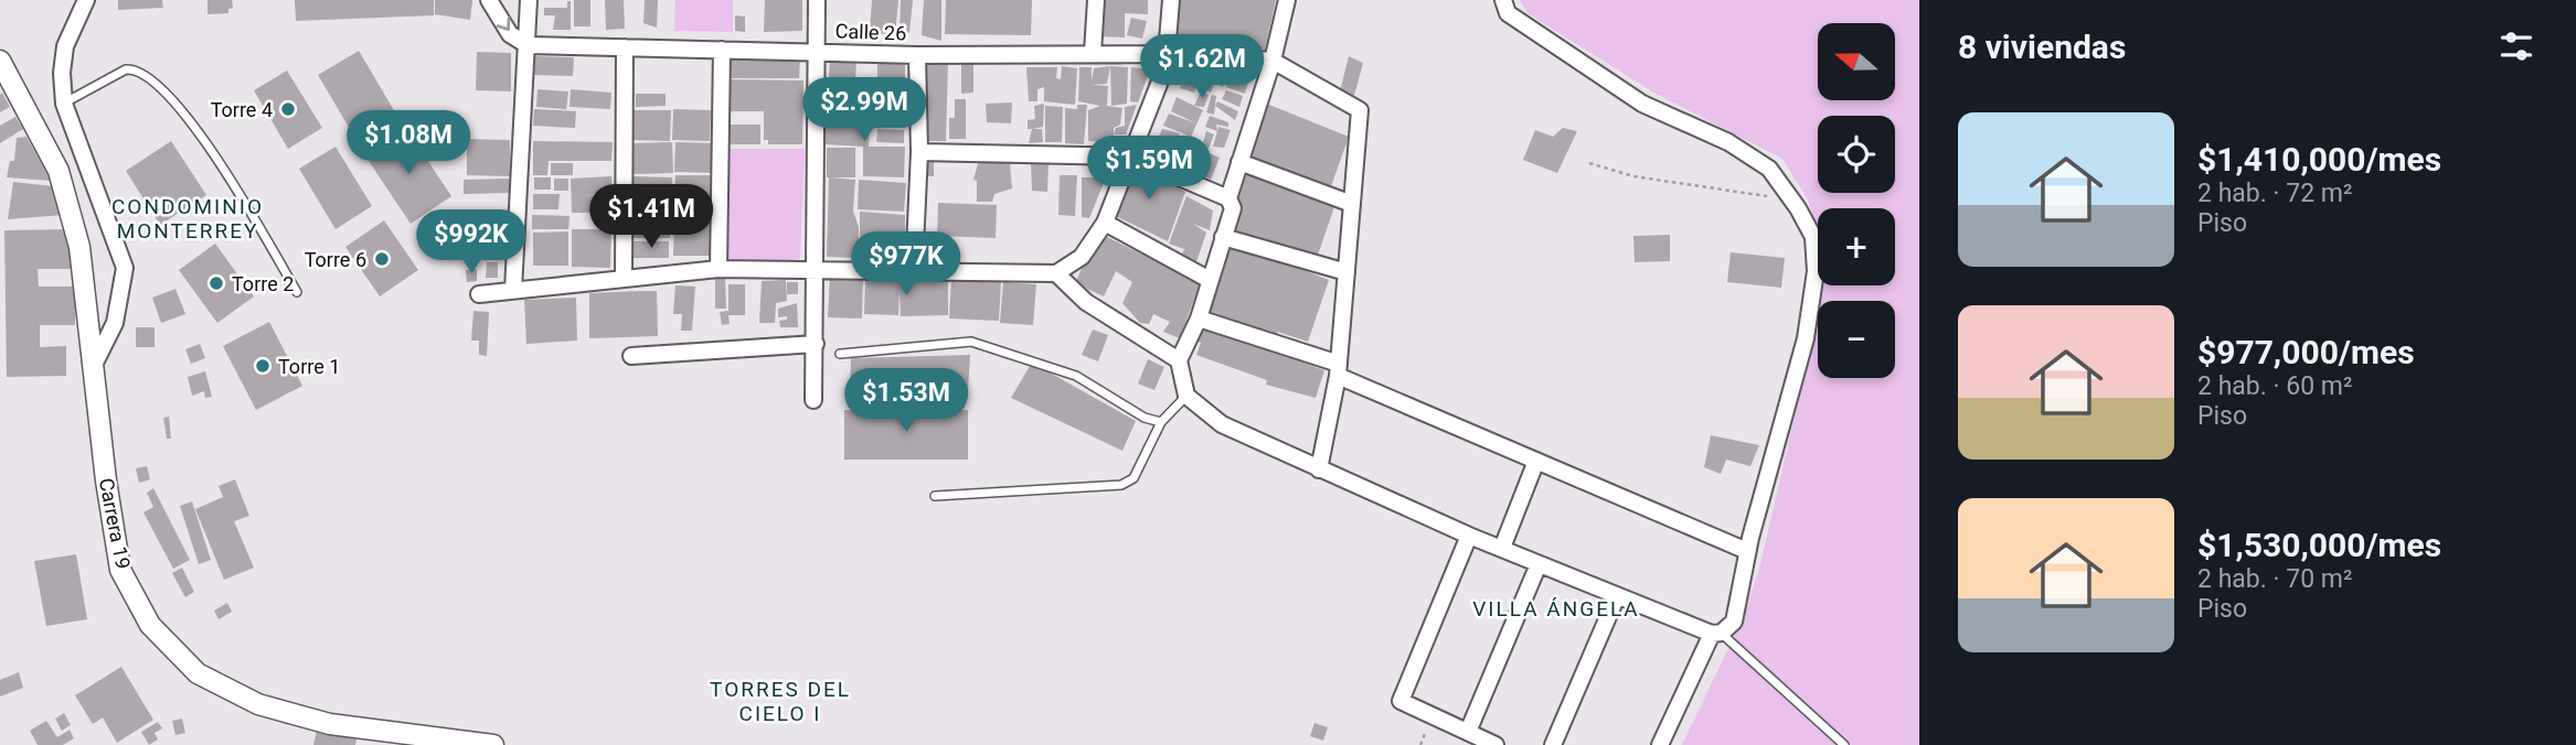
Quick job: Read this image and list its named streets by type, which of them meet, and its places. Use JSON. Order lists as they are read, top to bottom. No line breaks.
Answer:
{"streets":{"street":["Calle 26","Carrera 19"]},"districts":["CONDOMINIO MONTERREY","VILLA ÁNGELA","TORRES DEL CIELO I"],"places":["Torre 4","Torre 6","Torre 2","Torre 1"],"north":"left","page":{"heading":"8 viviendas","map_buttons":["+","−"],"price":["$1.62M","$2.99M","$1.08M","$1.59M","$1.41M","$992K","$977K","$1.53M"],"list":[{"name":"$1,410,000/mes","note":"2 hab. · 72 m² · Piso"},{"name":"$977,000/mes","note":"2 hab. · 60 m² · Piso"},{"name":"$1,530,000/mes","note":"2 hab. · 70 m² · Piso"}]}}
